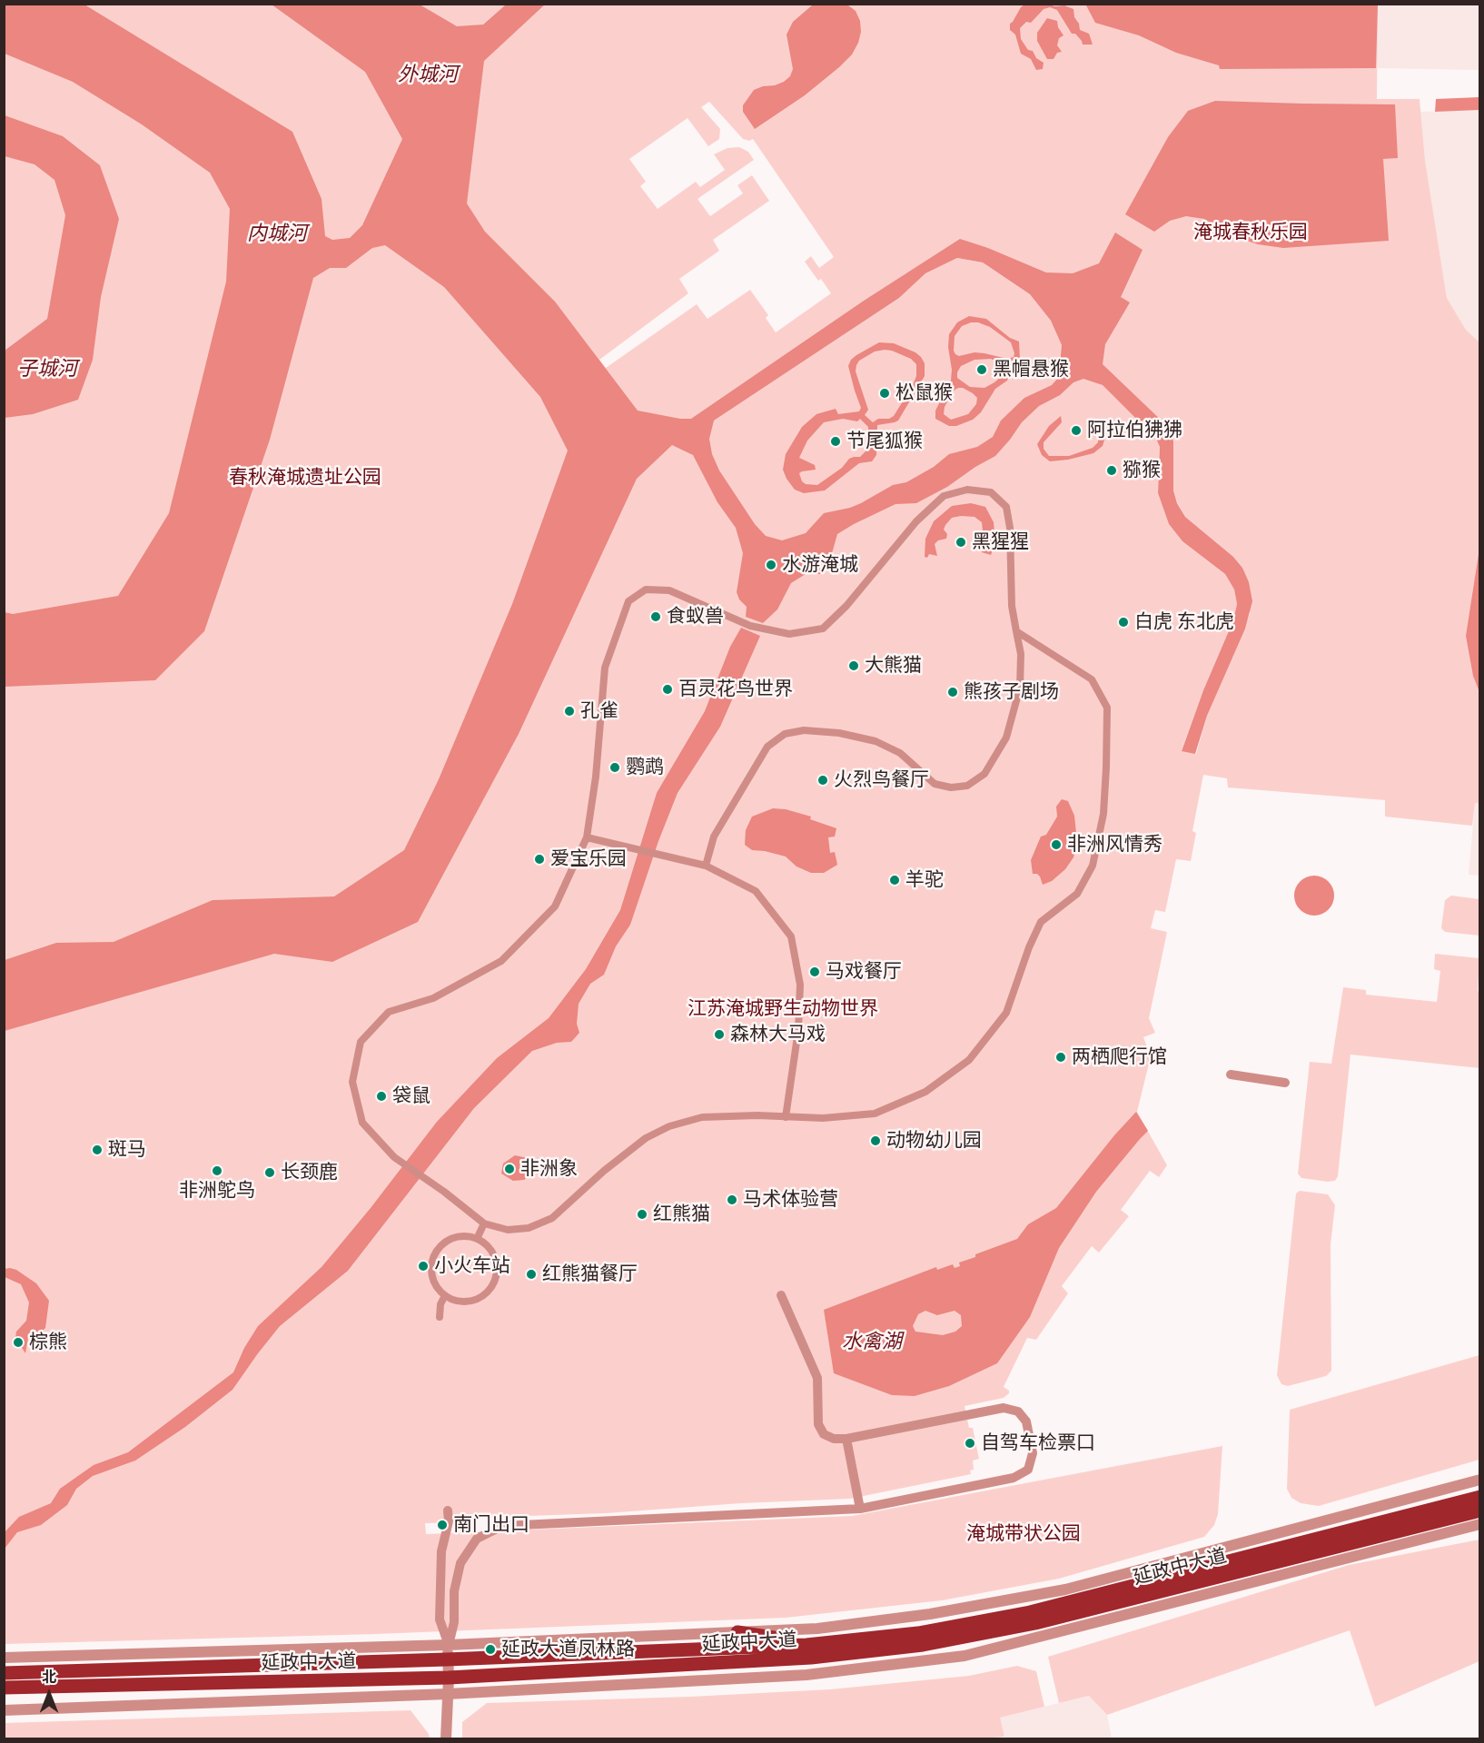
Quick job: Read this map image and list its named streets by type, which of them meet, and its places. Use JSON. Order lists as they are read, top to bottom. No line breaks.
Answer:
{"streets":{"main road":["延政中大道"]},"water":["外城河","内城河","子城河","水禽湖"],"parks":["淹城春秋乐园","春秋淹城遗址公园","江苏淹城野生动物世界","淹城带状公园"],"places":["黑帽悬猴","松鼠猴","阿拉伯狒狒","节尾狐猴","猕猴","黑猩猩","水游淹城","食蚁兽","白虎 东北虎","大熊猫","百灵花鸟世界","熊孩子剧场","孔雀","鹦鹉","火烈鸟餐厅","非洲风情秀","爱宝乐园","羊驼","马戏餐厅","森林大马戏","两栖爬行馆","袋鼠","动物幼儿园","斑马","非洲象","非洲鸵鸟","长颈鹿","马术体验营","红熊猫","小火车站","红熊猫餐厅","棕熊","自驾车检票口","南门出口","延政大道凤林路"],"north":"top"}
